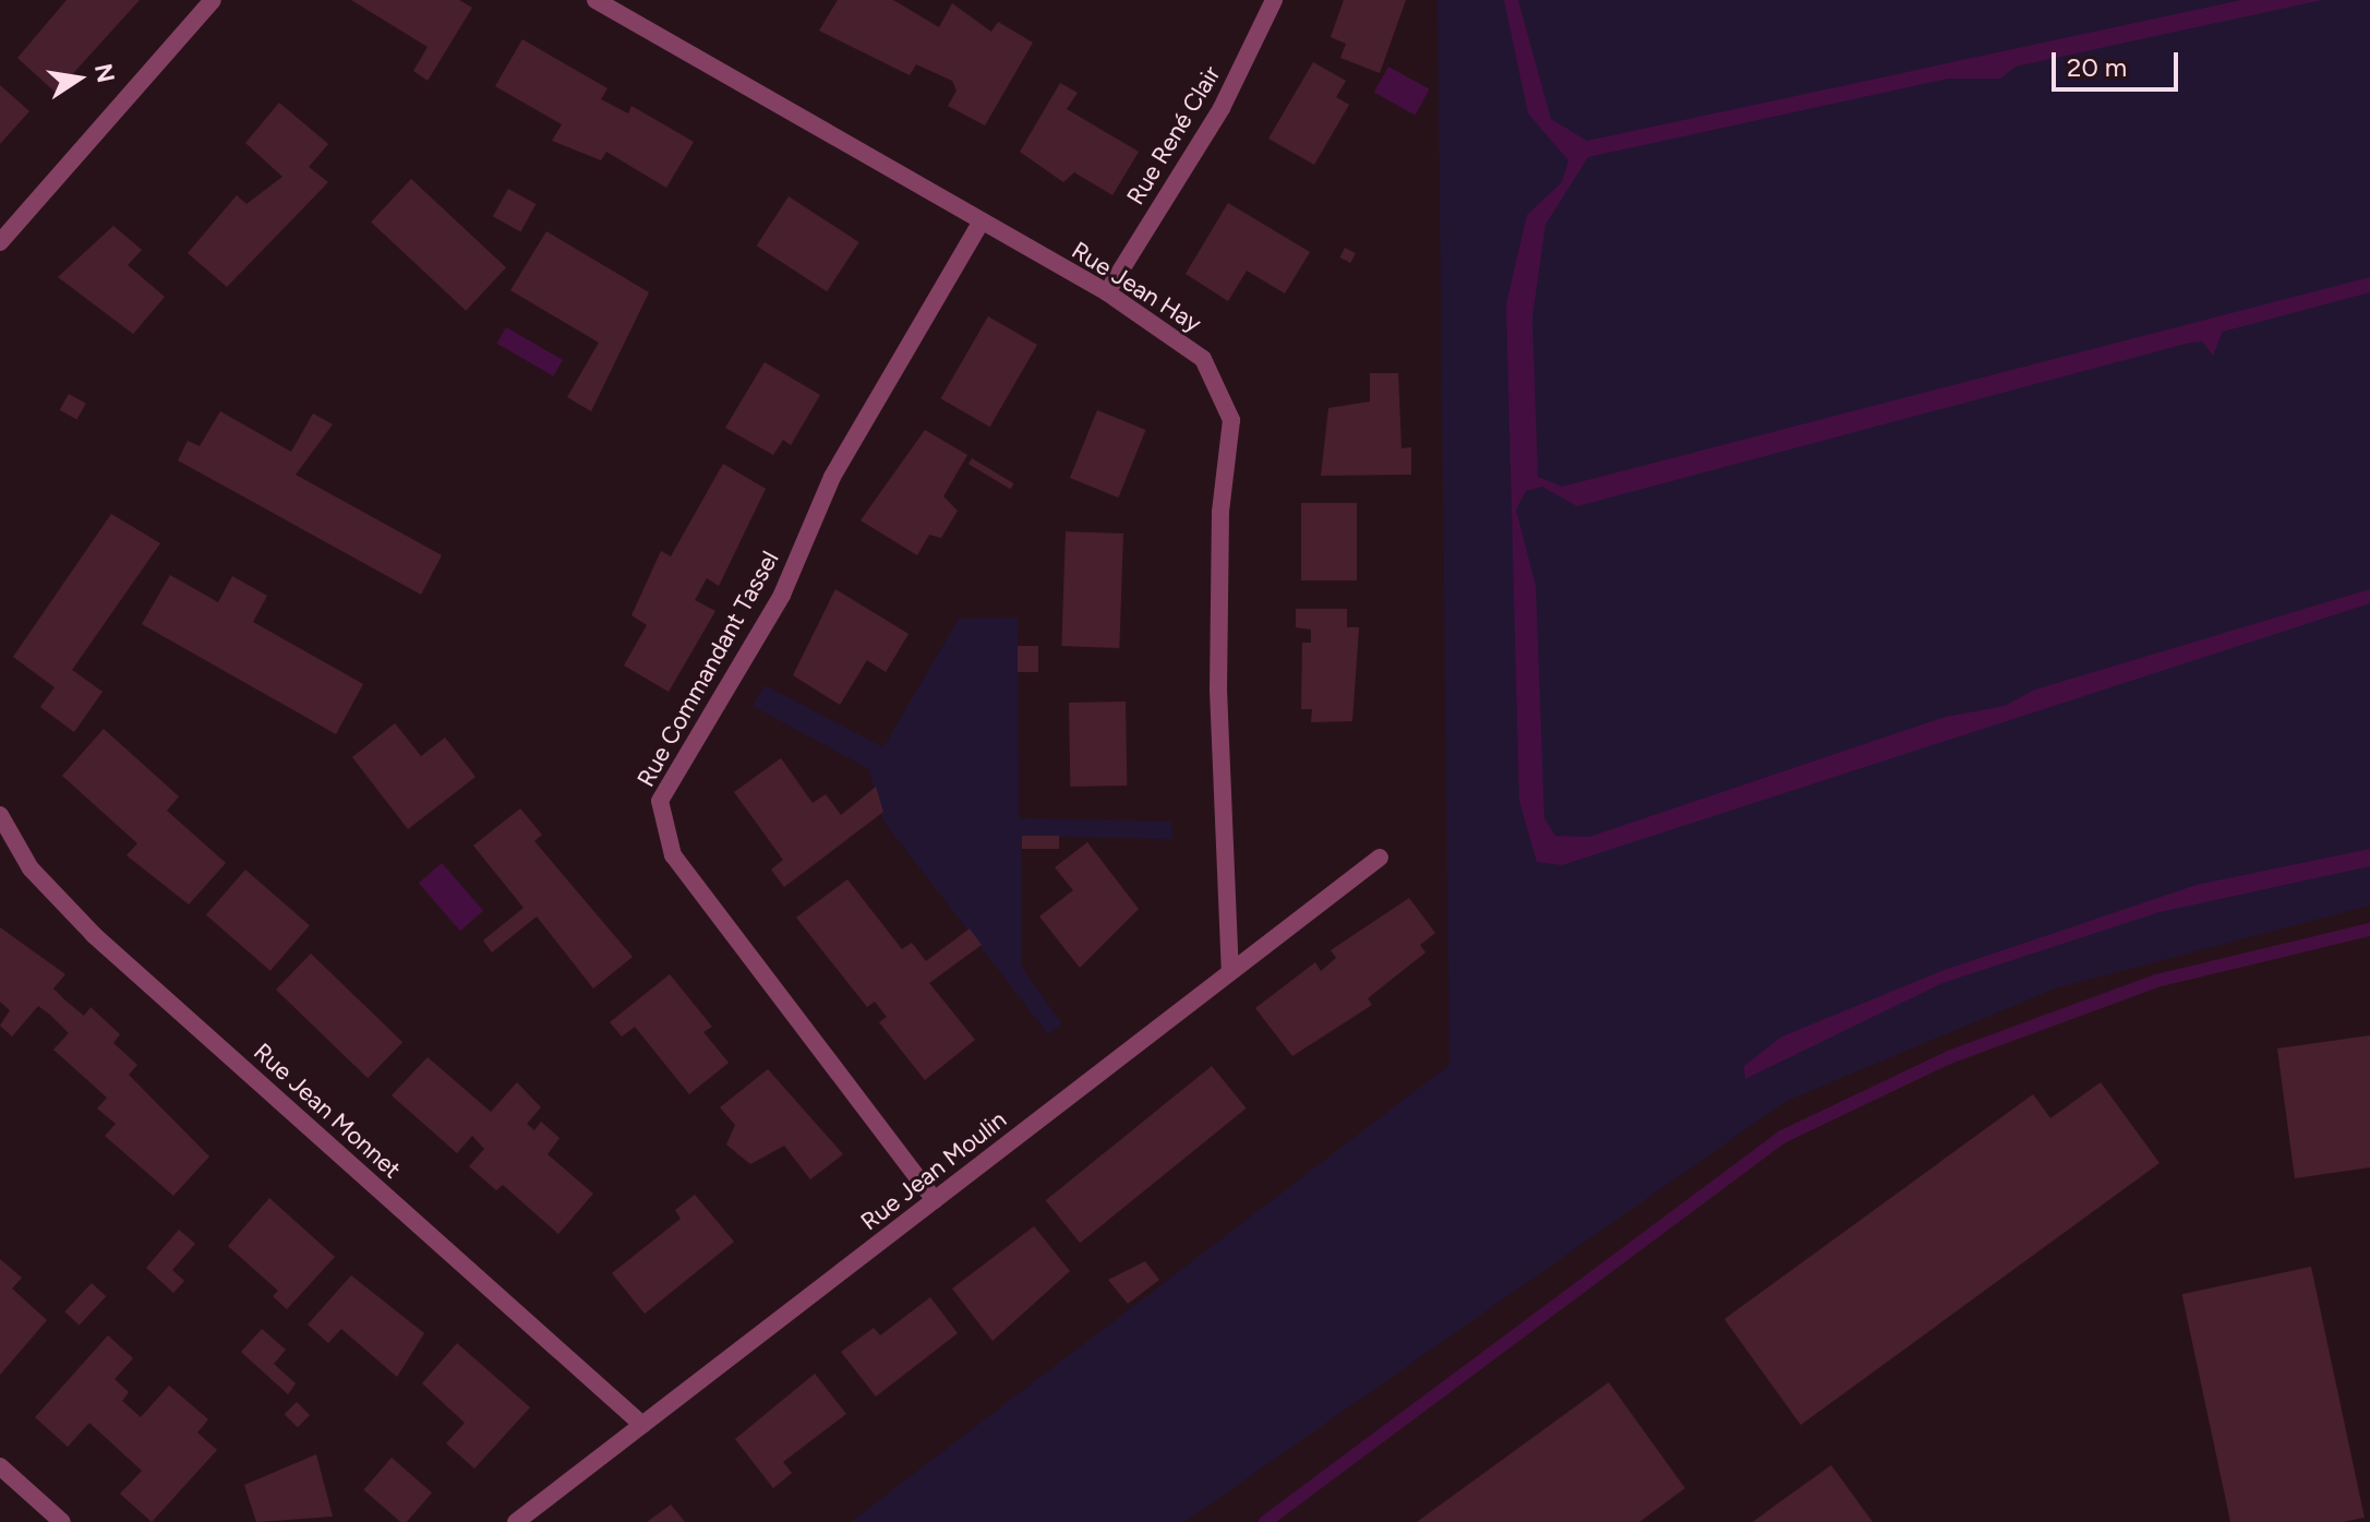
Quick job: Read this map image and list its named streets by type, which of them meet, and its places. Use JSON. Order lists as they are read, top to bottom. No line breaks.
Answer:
{"streets":{"street":["Rue René Clair","Rue Jean Hay","Rue Commandant Tassel","Rue Jean Monnet","Rue Jean Moulin"]},"crossings":[["Rue René Clair","Rue Jean Hay"],["Rue Jean Hay","Rue Commandant Tassel"],["Rue Jean Hay","Rue Jean Moulin"],["Rue Commandant Tassel","Rue Jean Moulin"],["Rue Jean Monnet","Rue Jean Moulin"]],"scale_bar":"20 m","north":"right"}
